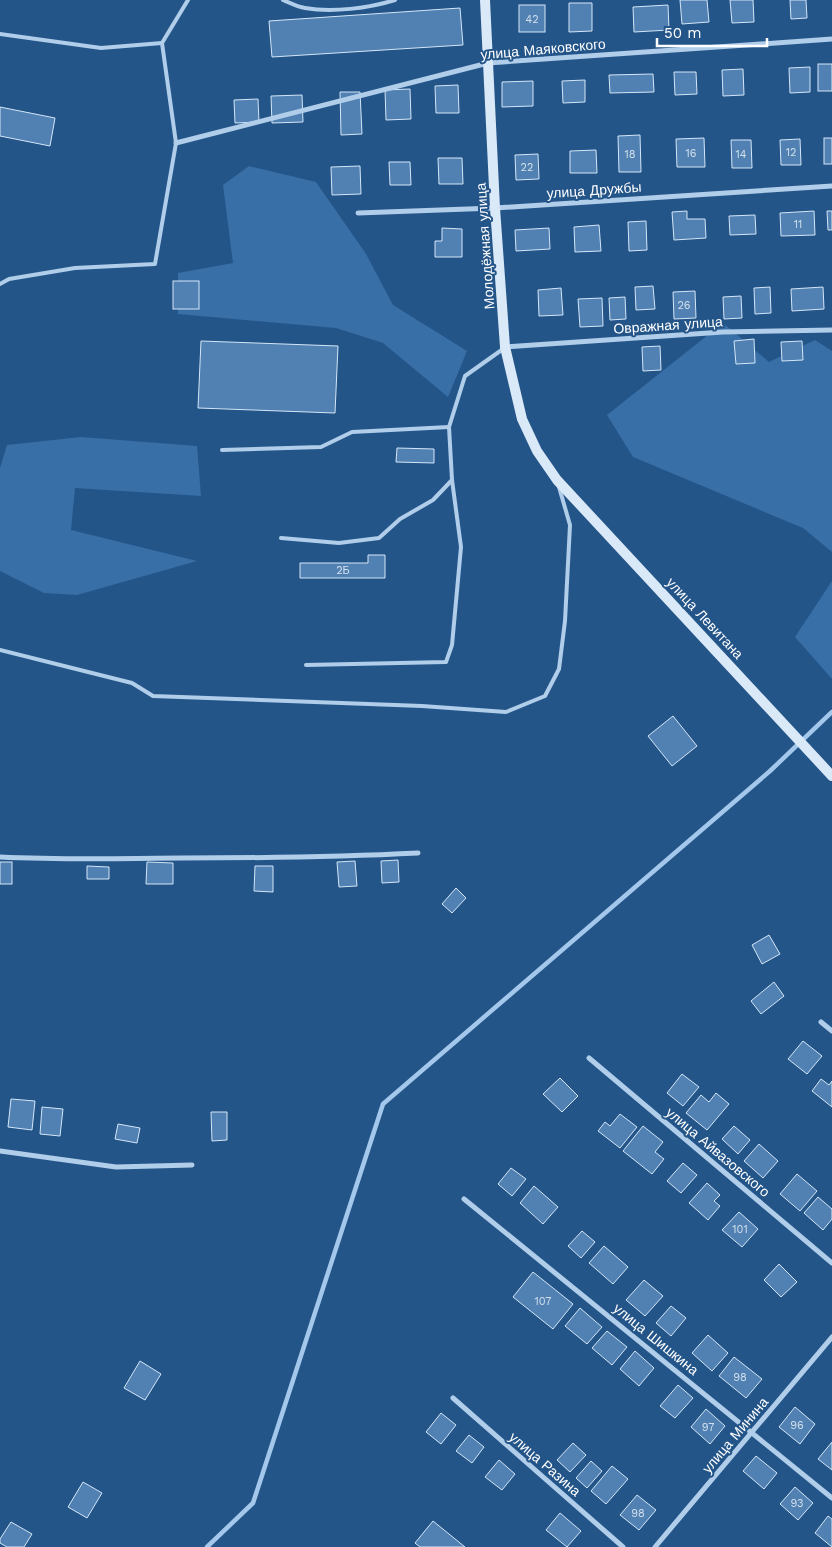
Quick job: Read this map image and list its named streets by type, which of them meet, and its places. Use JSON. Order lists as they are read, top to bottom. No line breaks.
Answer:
{"streets":{"main road":["Молодёжная улица","улица Левитана"],"street":["улица Маяковского","улица Дружбы","Овражная улица","улица Айвазовского","улица Шишкина","улица Минина","улица Разина"]},"crossings":[["улица Маяковского","Молодёжная улица"],["улица Дружбы","Молодёжная улица"],["Молодёжная улица","Овражная улица"],["Молодёжная улица","улица Левитана"],["улица Шишкина","улица Минина"]],"house_numbers":["42","12","16","18","14","22","11","26","2Б","101","107","98","96","97","93","98"],"scale_bar":"50 m"}
